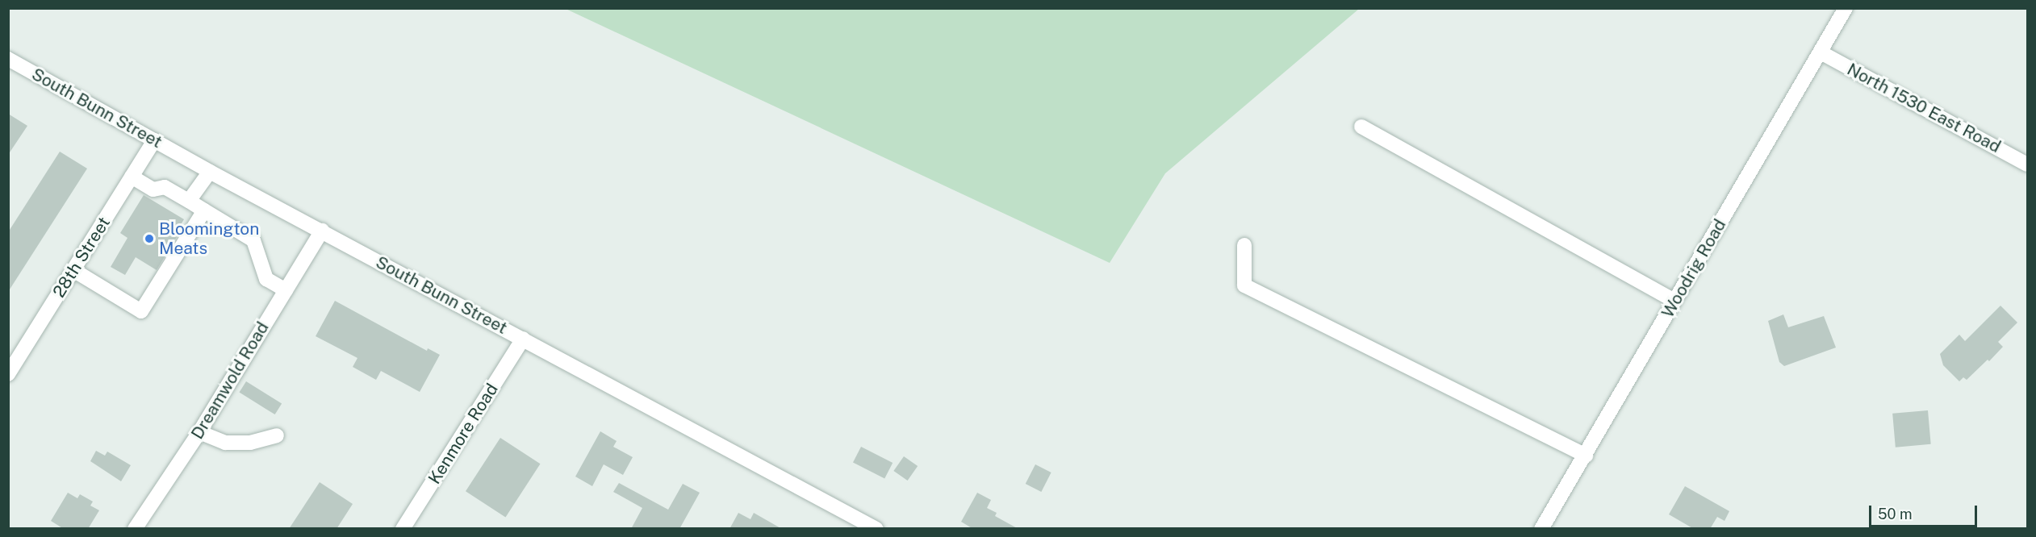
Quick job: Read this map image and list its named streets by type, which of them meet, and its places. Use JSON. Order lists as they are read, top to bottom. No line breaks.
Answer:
{"streets":{"street":["South Bunn Street","North 1530 East Road","28th Street","Woodrig Road","Dreamwold Road","Kenmore Road"]},"crossings":[["South Bunn Street","28th Street"],["South Bunn Street","Dreamwold Road"],["South Bunn Street","Kenmore Road"],["North 1530 East Road","Woodrig Road"]],"places":["Bloomington Meats"],"scale_bar":"50 m"}
